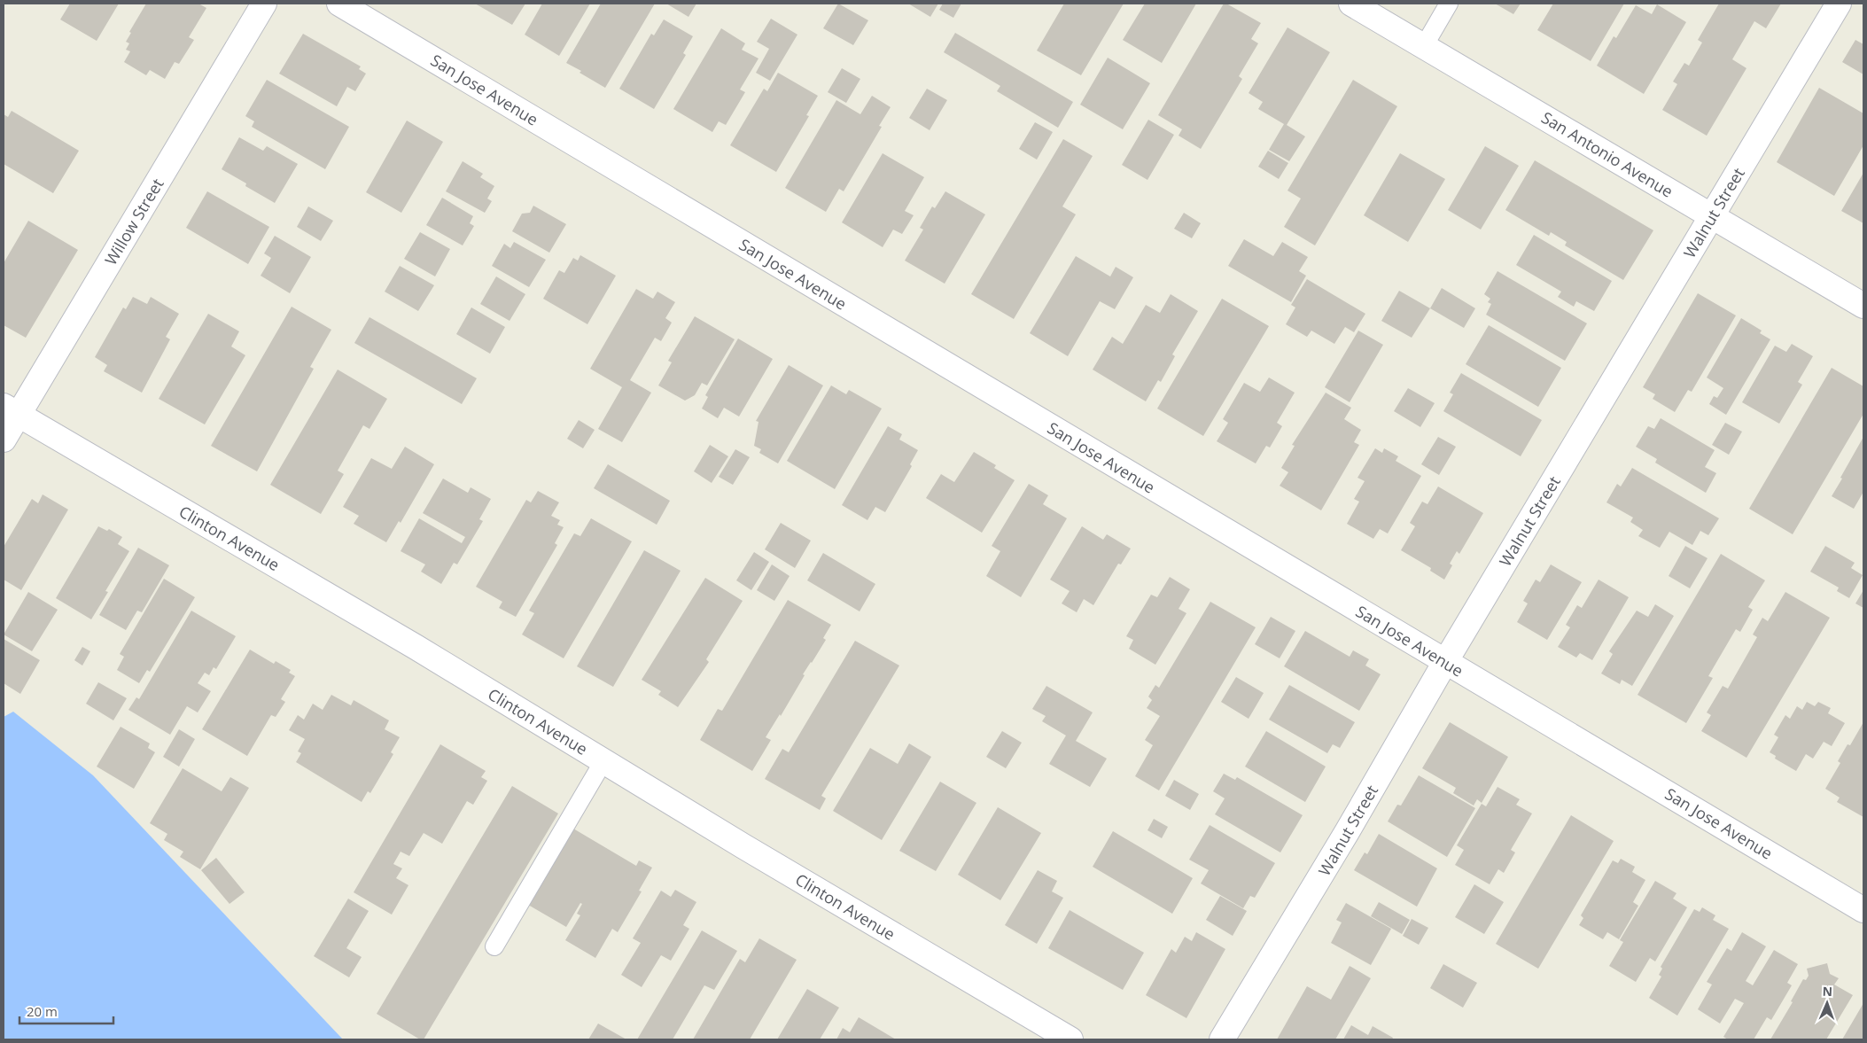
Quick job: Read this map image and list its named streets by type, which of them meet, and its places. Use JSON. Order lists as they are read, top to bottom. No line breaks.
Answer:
{"streets":{"street":["San Jose Avenue","San Antonio Avenue","Walnut Street","Willow Street","Clinton Avenue"]},"crossings":[["San Jose Avenue","Walnut Street"],["San Antonio Avenue","Walnut Street"],["Willow Street","Clinton Avenue"]],"scale_bar":"20 m","north":"top"}
